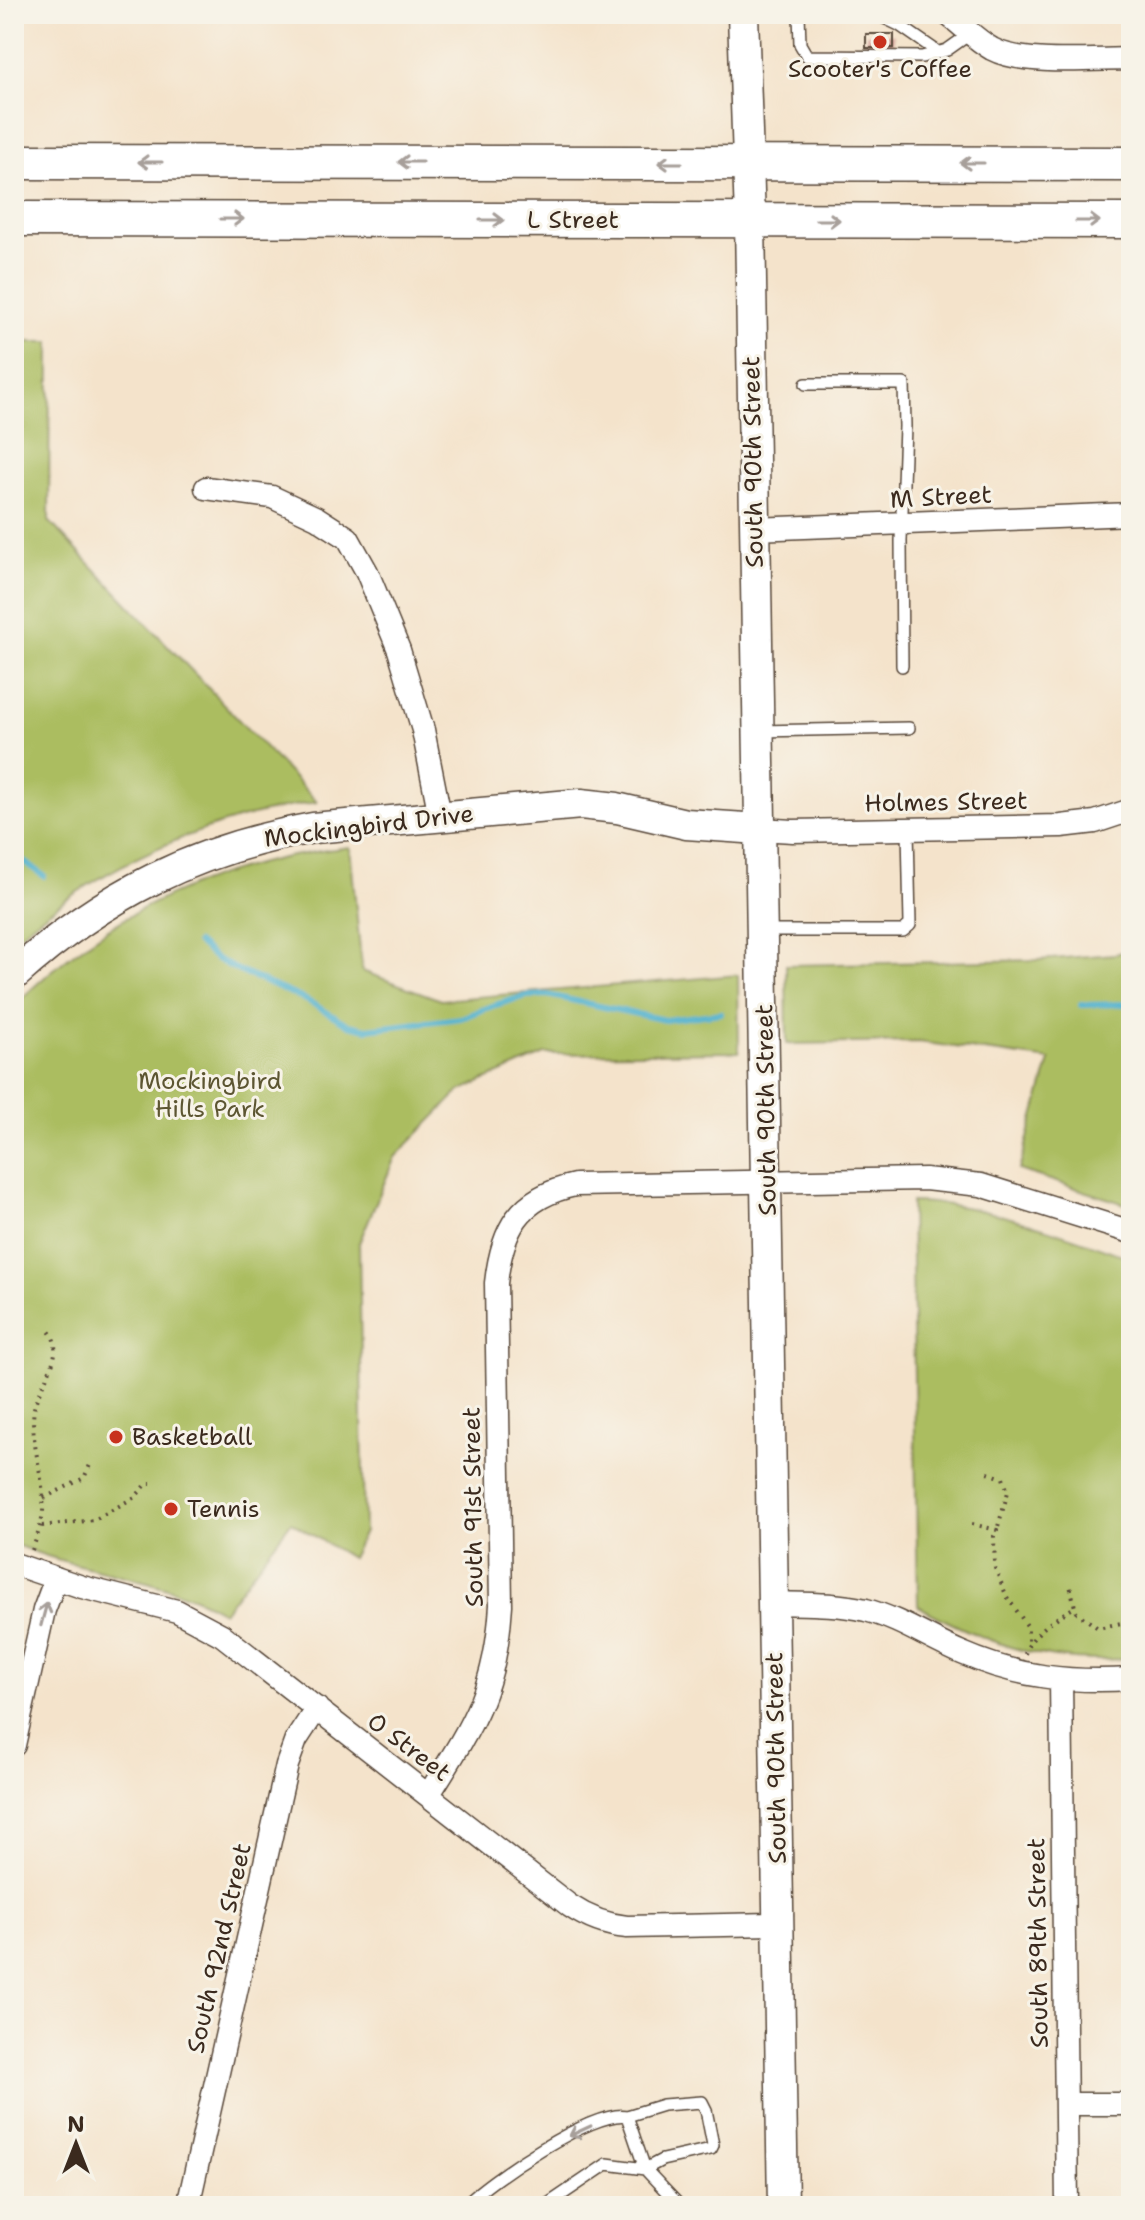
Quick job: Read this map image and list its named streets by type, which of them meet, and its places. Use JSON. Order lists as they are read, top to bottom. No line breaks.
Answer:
{"streets":{"main road":["L Street"],"street":["South 90th Street","M Street","Holmes Street","Mockingbird Drive","South 91st Street","O Street","South 89th Street","South 92nd Street"]},"crossings":[["L Street","South 90th Street"],["South 90th Street","M Street"],["South 90th Street","Holmes Street"],["South 90th Street","Mockingbird Drive"],["South 90th Street","South 91st Street"],["South 90th Street","O Street"],["Holmes Street","Mockingbird Drive"],["South 91st Street","O Street"],["O Street","South 92nd Street"]],"parks":["Mockingbird Hills Park"],"places":["Scooter's Coffee","Basketball","Tennis"],"north":"top"}
